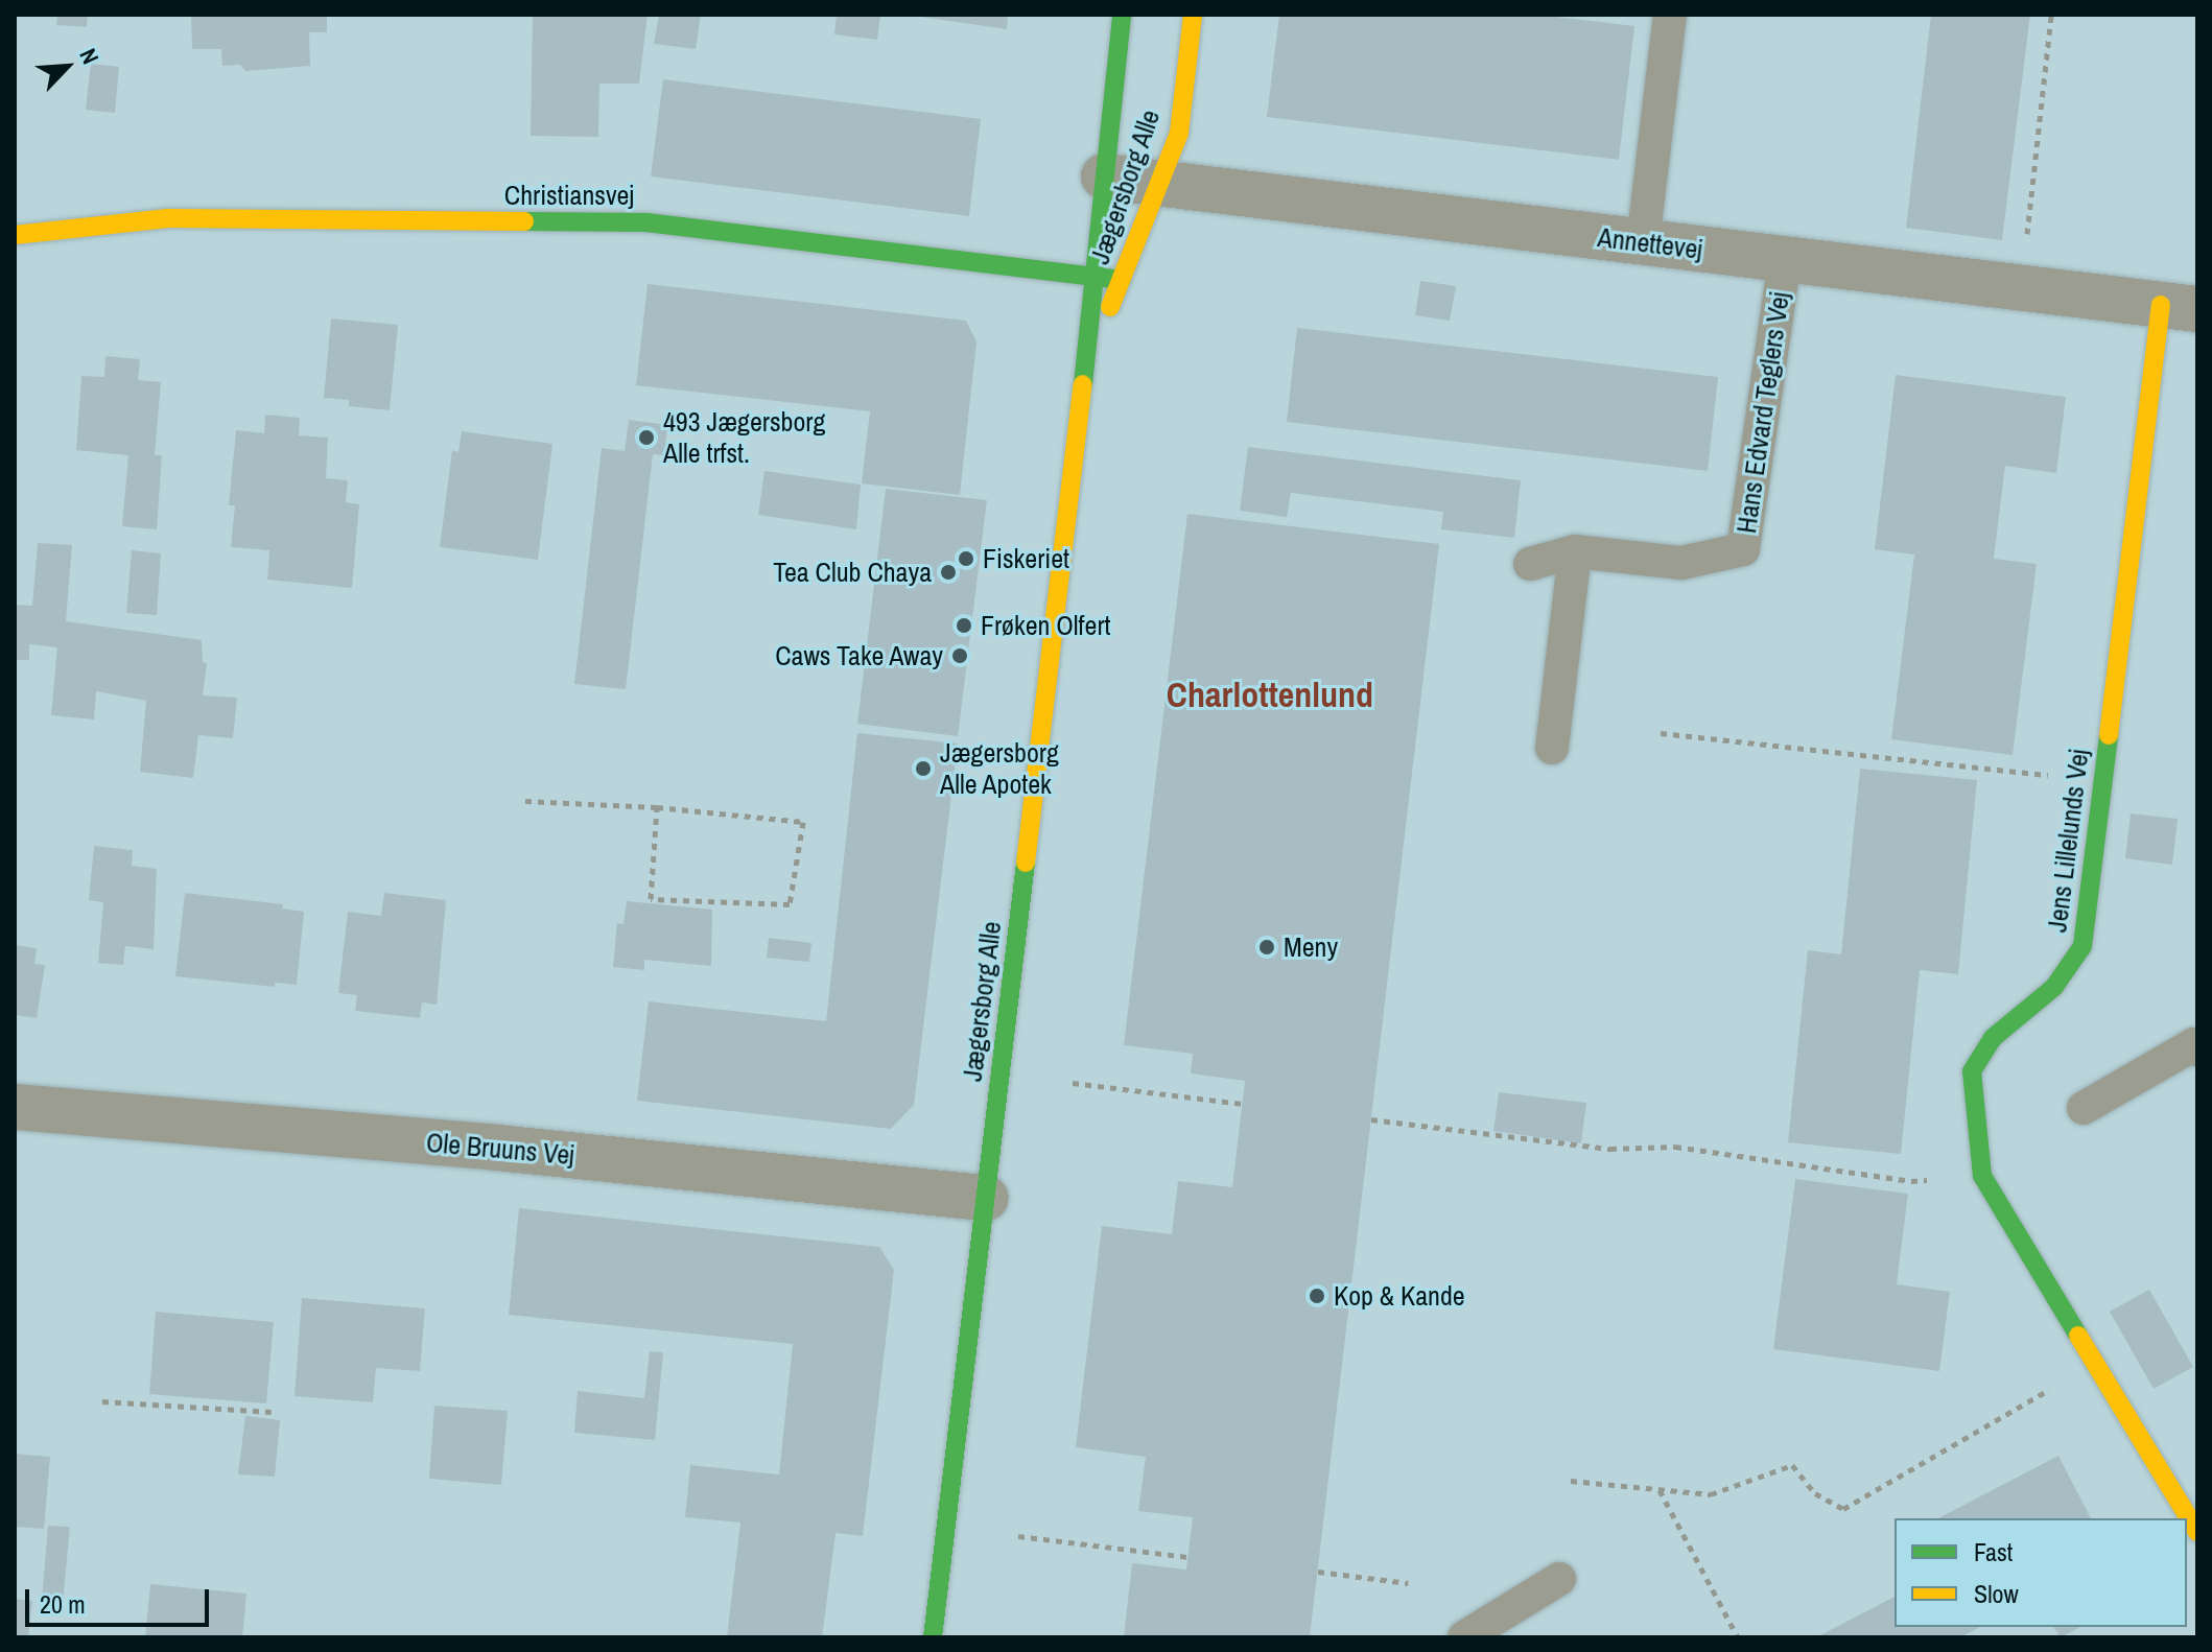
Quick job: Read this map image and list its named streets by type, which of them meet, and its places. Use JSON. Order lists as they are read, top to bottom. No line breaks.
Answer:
{"streets":{"street":["Jægersborg Alle","Christiansvej","Annettevej","Jens Lillelunds Vej","Ole Bruuns Vej"],"lane":["Hans Edvard Teglers Vej"]},"crossings":[["Jægersborg Alle","Christiansvej"],["Jægersborg Alle","Annettevej"],["Jægersborg Alle","Ole Bruuns Vej"],["Annettevej","Hans Edvard Teglers Vej"],["Annettevej","Jens Lillelunds Vej"]],"districts":["Charlottenlund"],"places":["493 Jægersborg Alle trfst.","Fiskeriet","Tea Club Chaya","Frøken Olfert","Caws Take Away","Jægersborg Alle Apotek","Meny","Kop & Kande"],"legend":["Fast","Slow"],"scale_bar":"20 m","north":"top right"}
